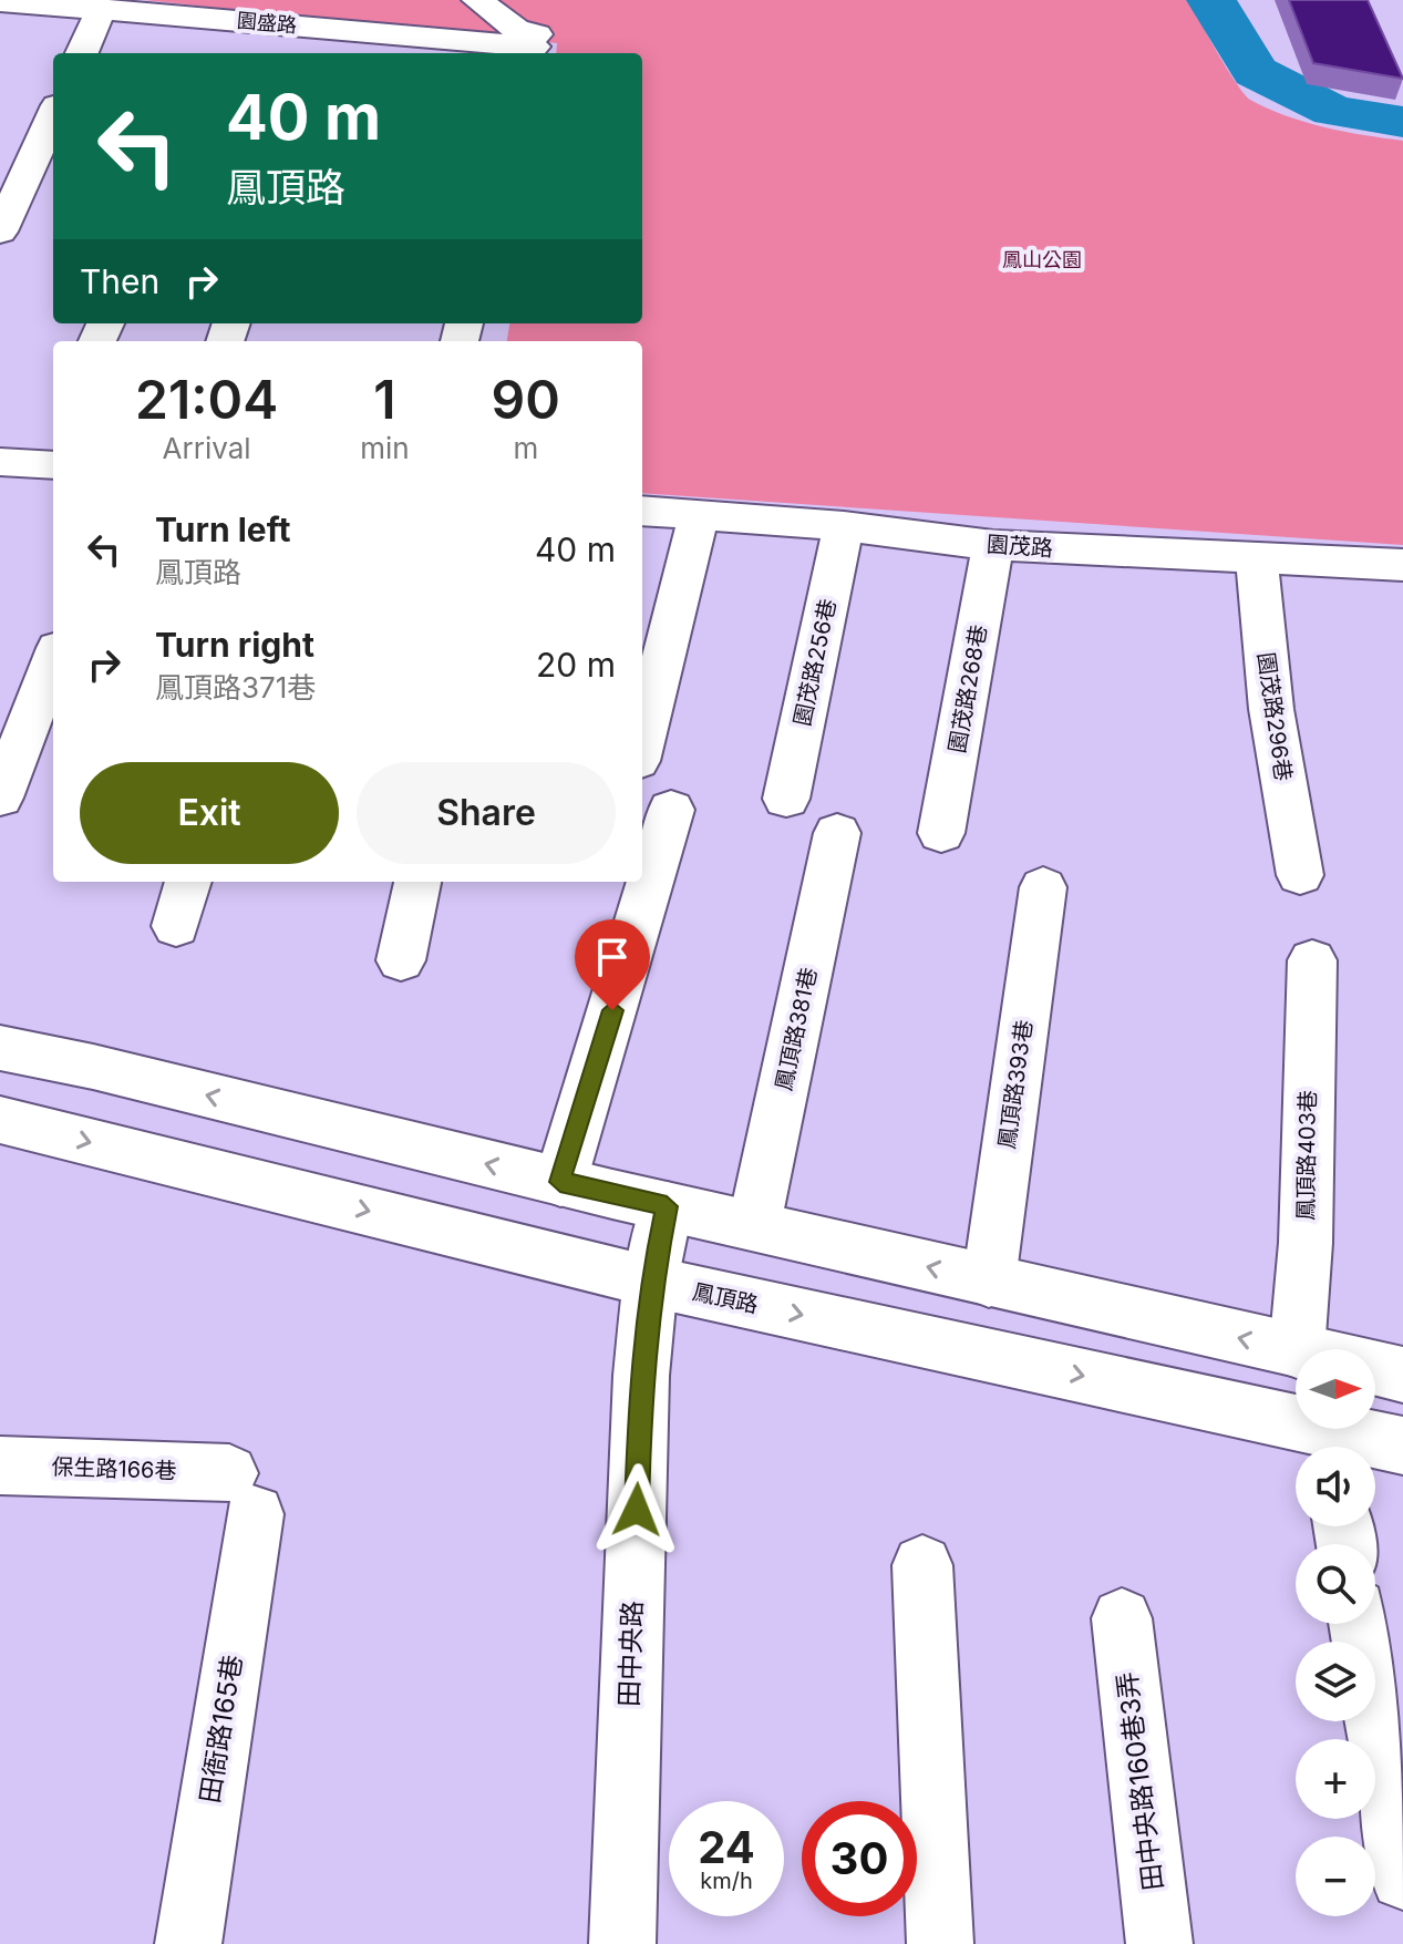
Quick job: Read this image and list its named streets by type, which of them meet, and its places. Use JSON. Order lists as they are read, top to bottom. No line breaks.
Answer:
{"streets":{"street":["園盛路","園茂路","園茂路256巷","園茂路268巷","園茂路296巷","鳳頂路381巷","鳳頂路393巷","鳳頂路403巷","鳳頂路","保生路166巷","田中央路","田衙路165巷","田中央路160巷3弄"]},"crossings":[["園茂路","園茂路256巷"],["園茂路","園茂路268巷"],["園茂路","園茂路296巷"],["鳳頂路","田中央路"],["保生路166巷","田衙路165巷"]],"parks":["鳳山公園"],"north":"right","page":{"turn":["40 m","鳳頂路"],"then":"Then","eta":["21:04","Arrival","1","min","90","m"],"list":[{"name":"Turn left","note":"鳳頂路","value":"40 m"},{"name":"Turn right","note":"鳳頂路371巷","value":"20 m"}],"buttons":["Exit","Share"],"map_buttons":["+","−"],"speed":"24 km/h","limit":"30"}}
